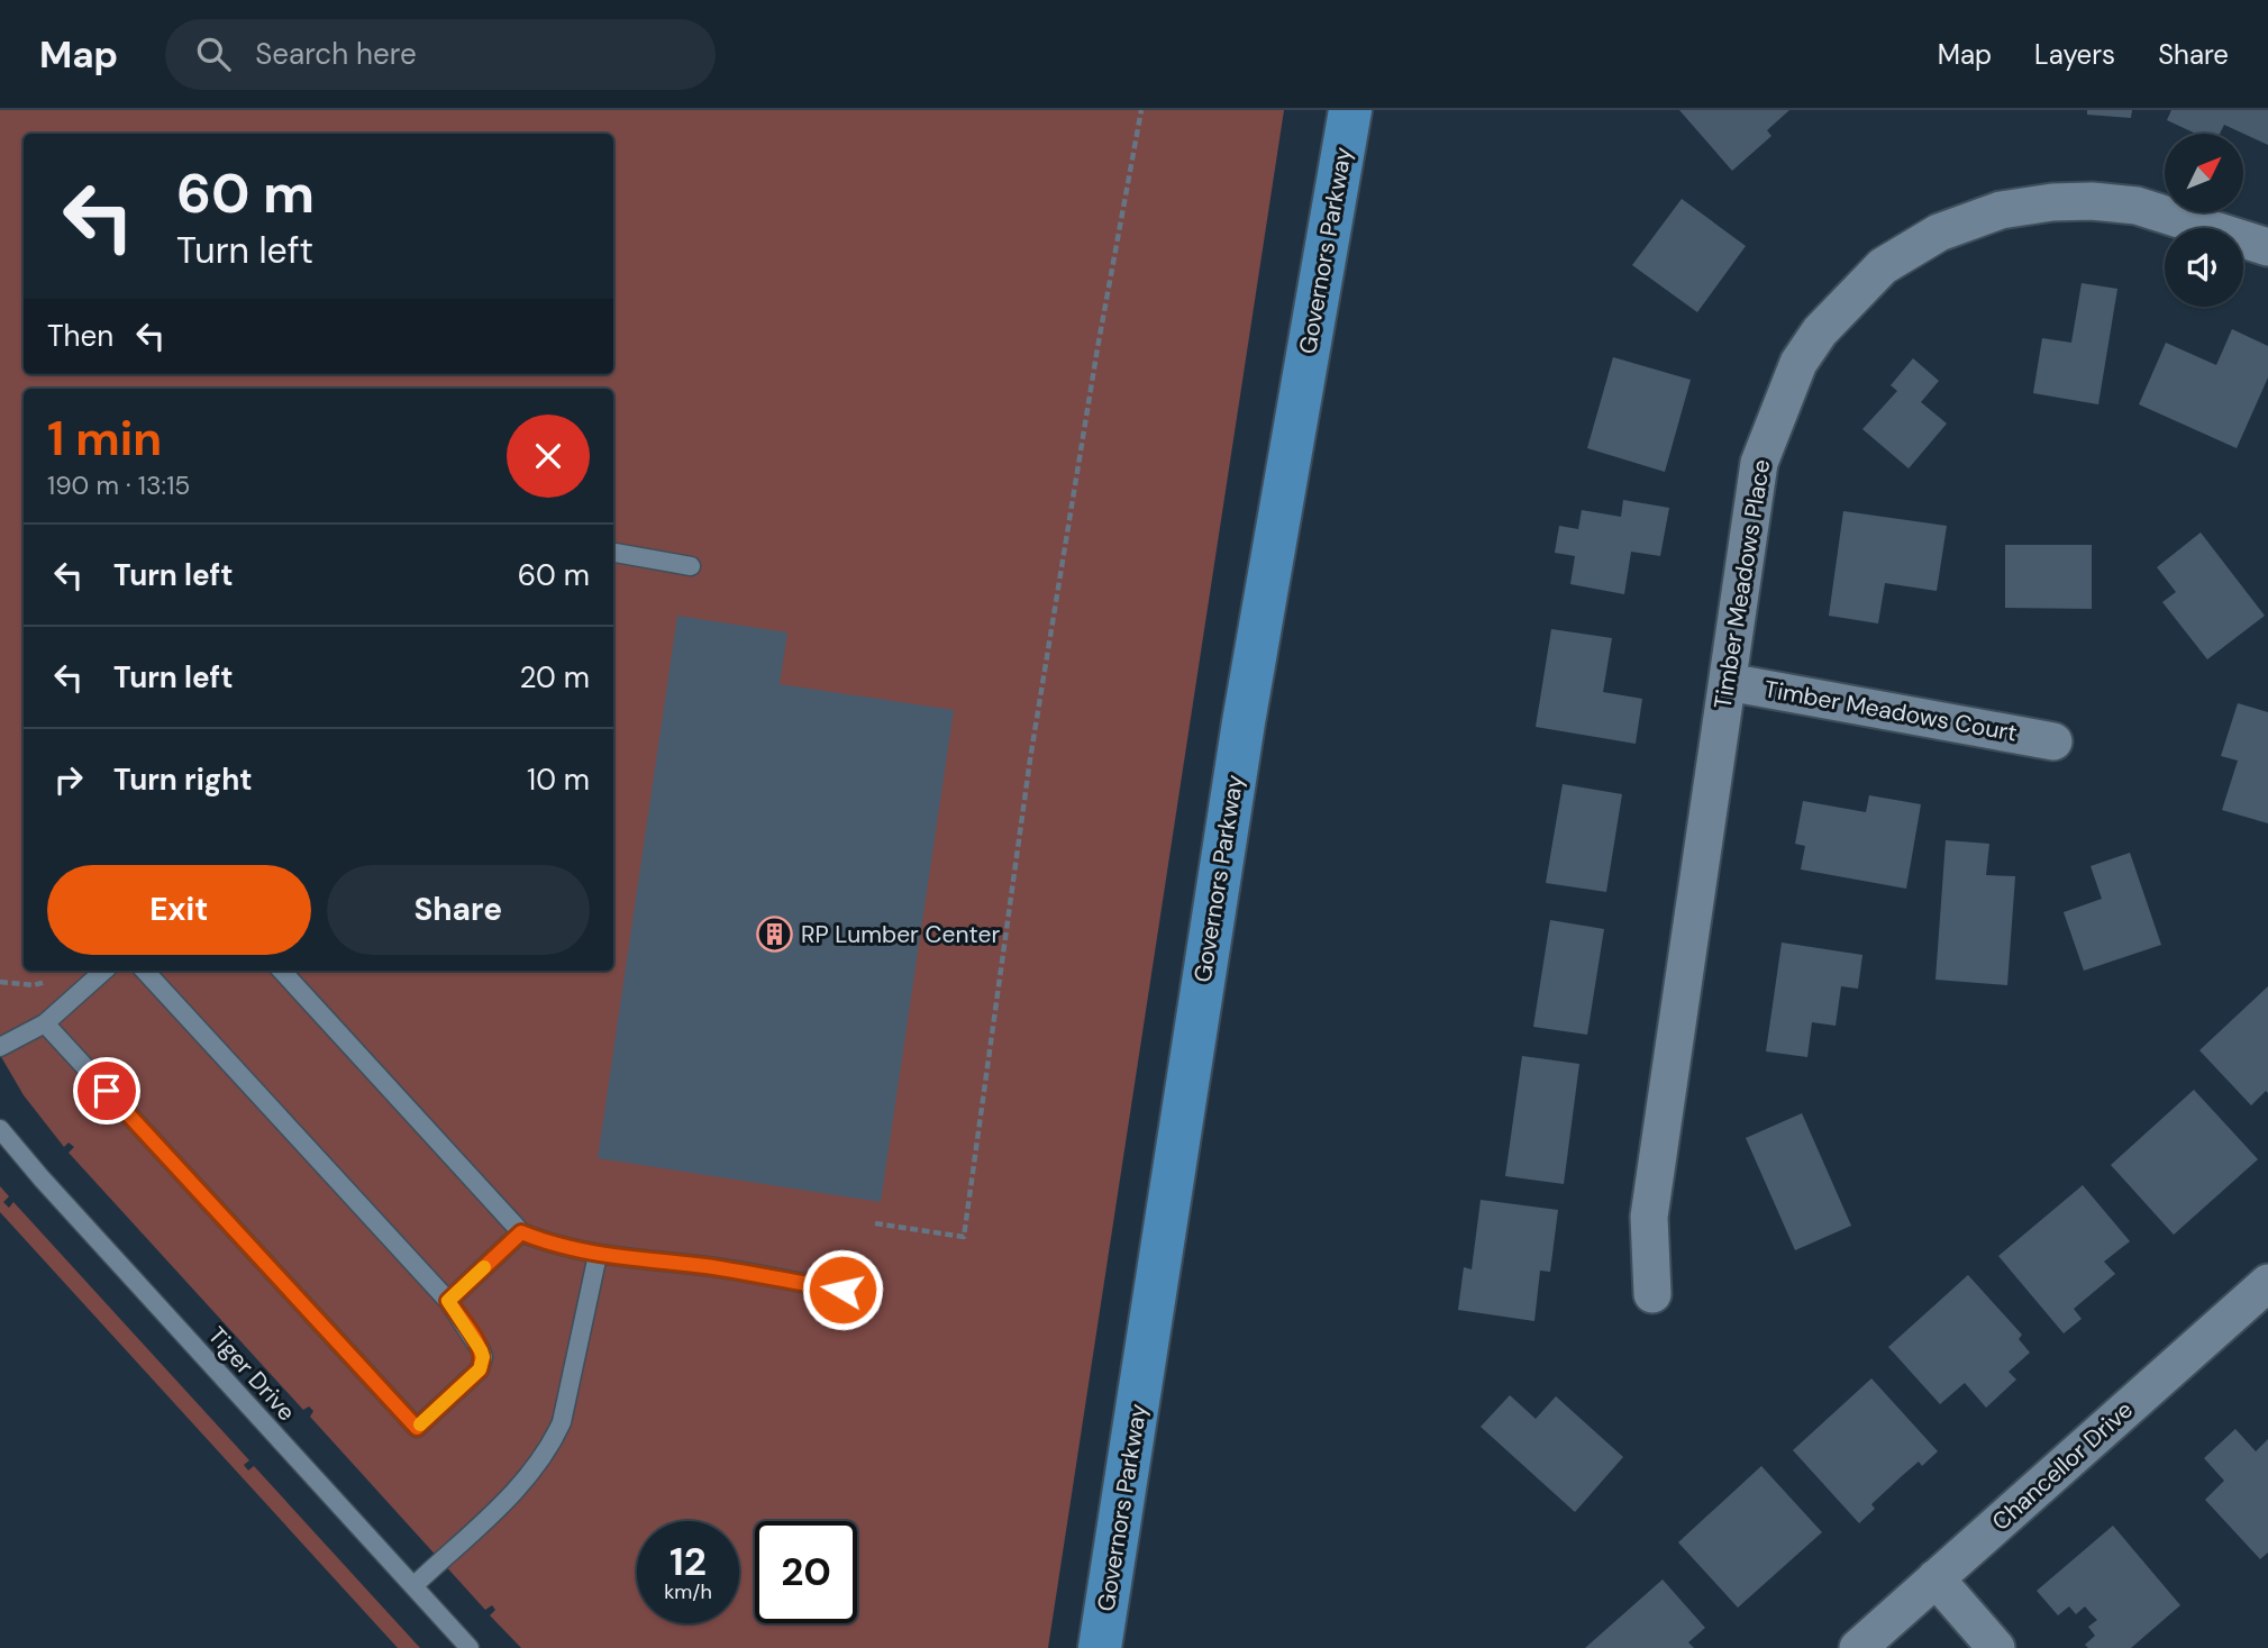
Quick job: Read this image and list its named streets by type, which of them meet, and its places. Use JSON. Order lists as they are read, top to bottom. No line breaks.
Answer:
{"streets":{"main road":["Governors Parkway"],"street":["Timber Meadows Place","Timber Meadows Court","Chancellor Drive"],"lane":["Tiger Drive"]},"crossings":[["Timber Meadows Place","Timber Meadows Court"]],"places":{"building":["RP Lumber Center"]},"north":"top right","page":{"header":"Map","search":"Search here","nav":["Map","Layers","Share"],"turn":["60 m","Turn left"],"then":"Then","heading":["1 min","190 m · 13:15"],"list":[{"name":"Turn left","value":"60 m"},{"name":"Turn left","value":"20 m"},{"name":"Turn right","value":"10 m"}],"buttons":["Exit","Share"],"speed":"12 km/h","limit":"20"}}
